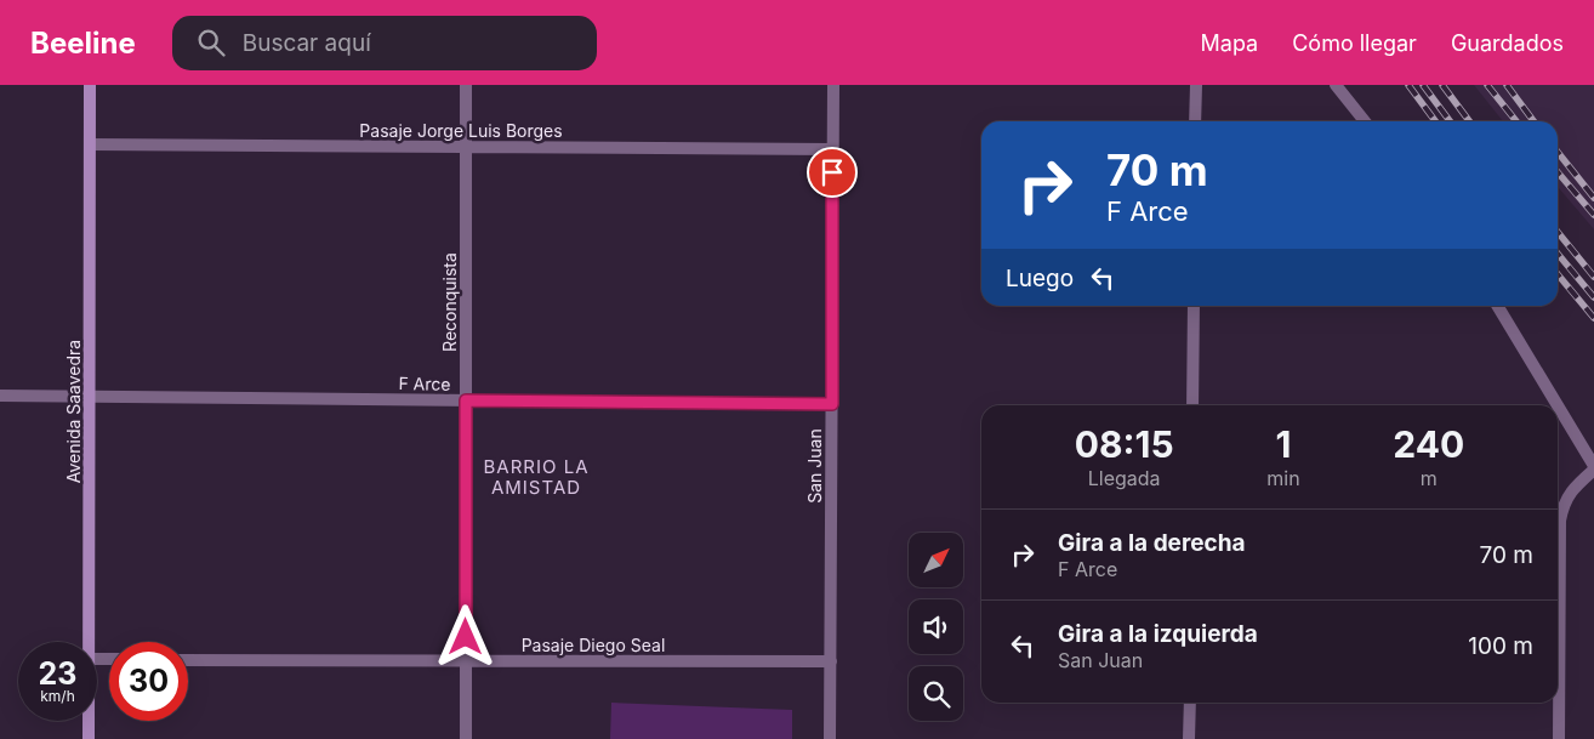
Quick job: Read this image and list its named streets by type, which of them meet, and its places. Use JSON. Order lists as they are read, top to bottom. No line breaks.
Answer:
{"streets":{"street":["Pasaje Jorge Luis Borges","Reconquista","F Arce","Avenida Saavedra","San Juan","Pasaje Diego Seal"]},"crossings":[["Pasaje Jorge Luis Borges","Reconquista"],["Pasaje Jorge Luis Borges","Avenida Saavedra"],["Pasaje Jorge Luis Borges","San Juan"],["Reconquista","F Arce"],["Reconquista","Pasaje Diego Seal"],["F Arce","Avenida Saavedra"],["F Arce","San Juan"],["San Juan","Pasaje Diego Seal"]],"districts":["BARRIO LA AMISTAD"],"north":"top right","page":{"header":"Beeline","search":"Buscar aquí","nav":["Mapa","Cómo llegar","Guardados"],"turn":["70 m","F Arce"],"then":"Luego","eta":["08:15","Llegada","1","min","240","m"],"list":[{"name":"Gira a la derecha","note":"F Arce","value":"70 m"},{"name":"Gira a la izquierda","note":"San Juan","value":"100 m"}],"speed":"23 km/h","limit":"30"}}
